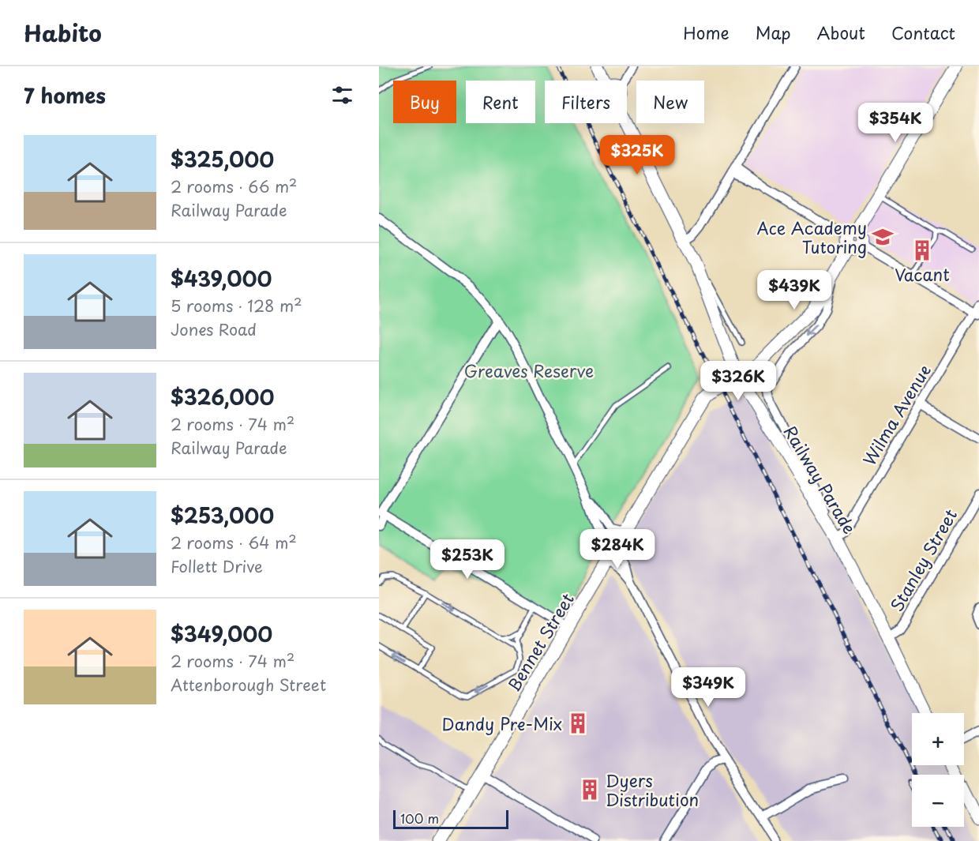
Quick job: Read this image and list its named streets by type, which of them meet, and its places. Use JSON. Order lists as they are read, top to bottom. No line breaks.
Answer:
{"streets":{"main road":["Railway Parade","Bennet Street"],"street":["Wilma Avenue","Stanley Street"]},"crossings":[["Wilma Avenue","Railway Parade"],["Railway Parade","Stanley Street"],["Railway Parade","Bennet Street"]],"parks":["Greaves Reserve"],"places":{"school or university":["Ace Academy Tutoring"],"building":["Vacant","Dandy Pre-Mix","Dyers Distribution"]},"scale_bar":"100 m","page":{"header":"Habito","nav":["Home","Map","About","Contact"],"heading":"7 homes","chip":["Buy","Rent","Filters","New"],"price":["$354K","$325K","$439K","$326K","$284K","$253K","$349K"],"list":[{"name":"$325,000","note":"2 rooms · 66 m² · Railway Parade"},{"name":"$439,000","note":"5 rooms · 128 m² · Jones Road"},{"name":"$326,000","note":"2 rooms · 74 m² · Railway Parade"},{"name":"$253,000","note":"2 rooms · 64 m² · Follett Drive"},{"name":"$349,000","note":"2 rooms · 74 m² · Attenborough Street"}],"map_buttons":["+","−"],"scale":"100 m"}}
